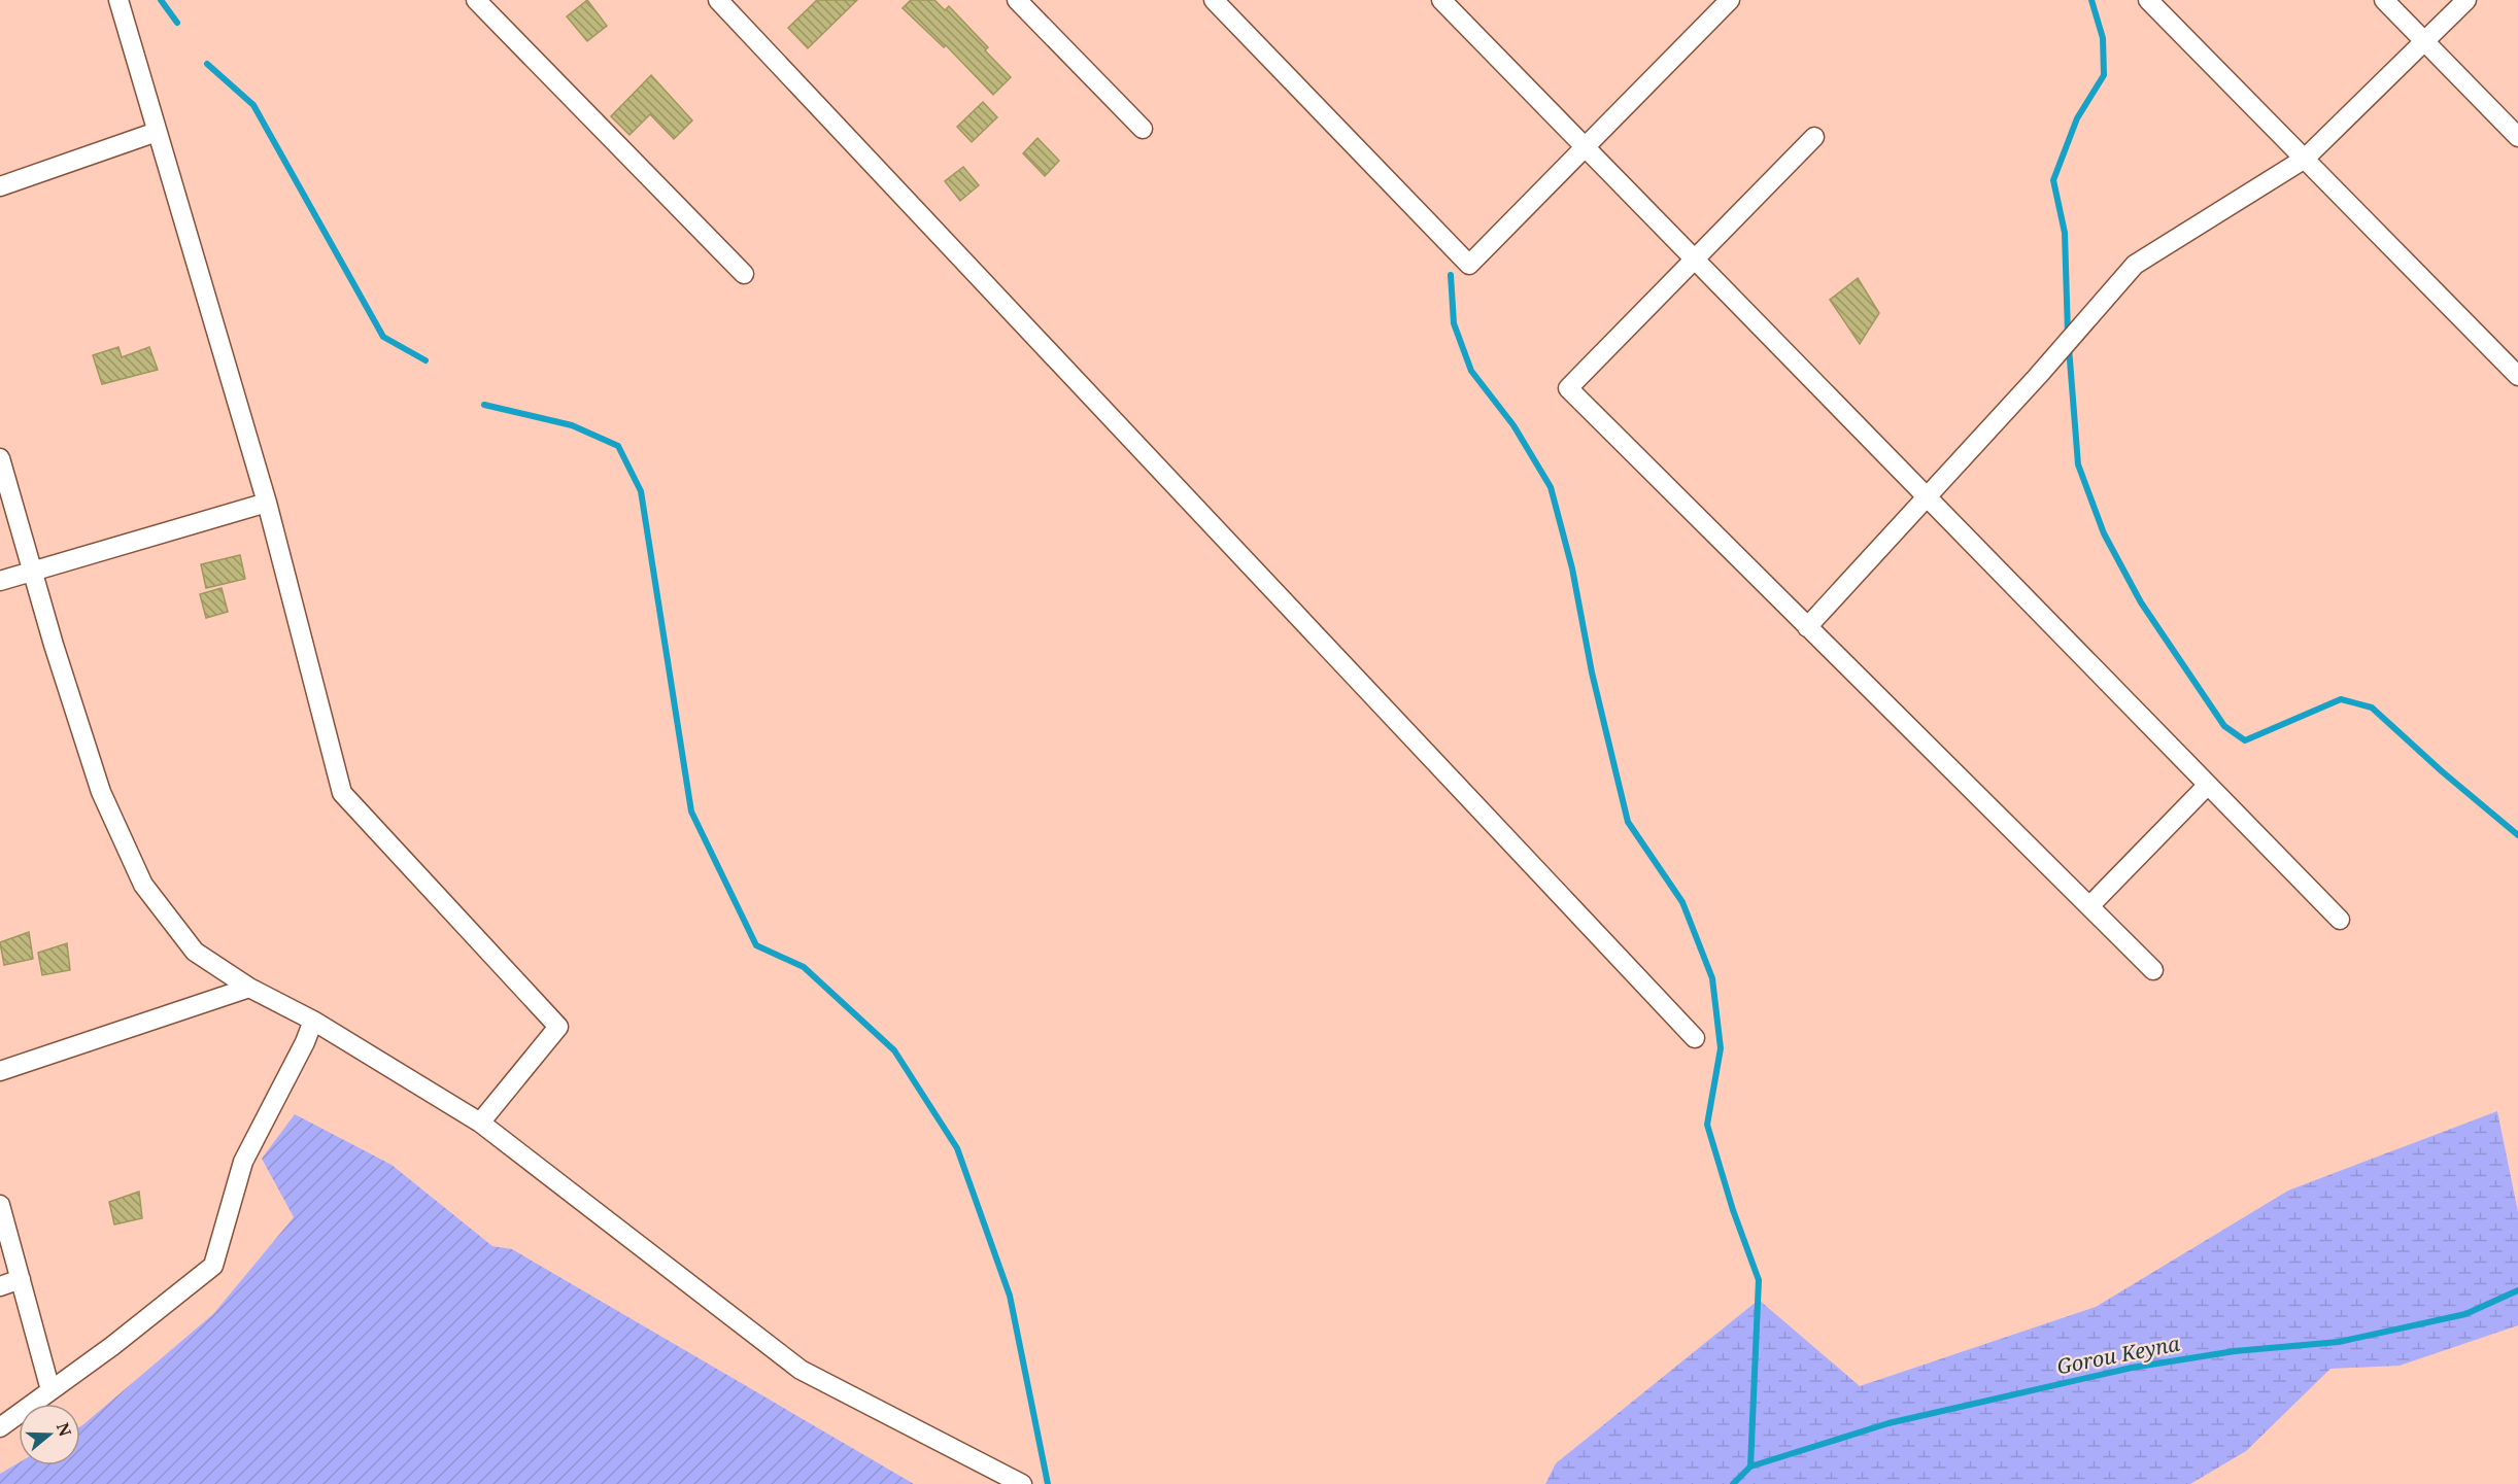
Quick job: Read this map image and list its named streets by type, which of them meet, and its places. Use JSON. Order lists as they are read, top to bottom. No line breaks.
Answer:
{"water":["Gorou Keyna"],"north":"right"}
